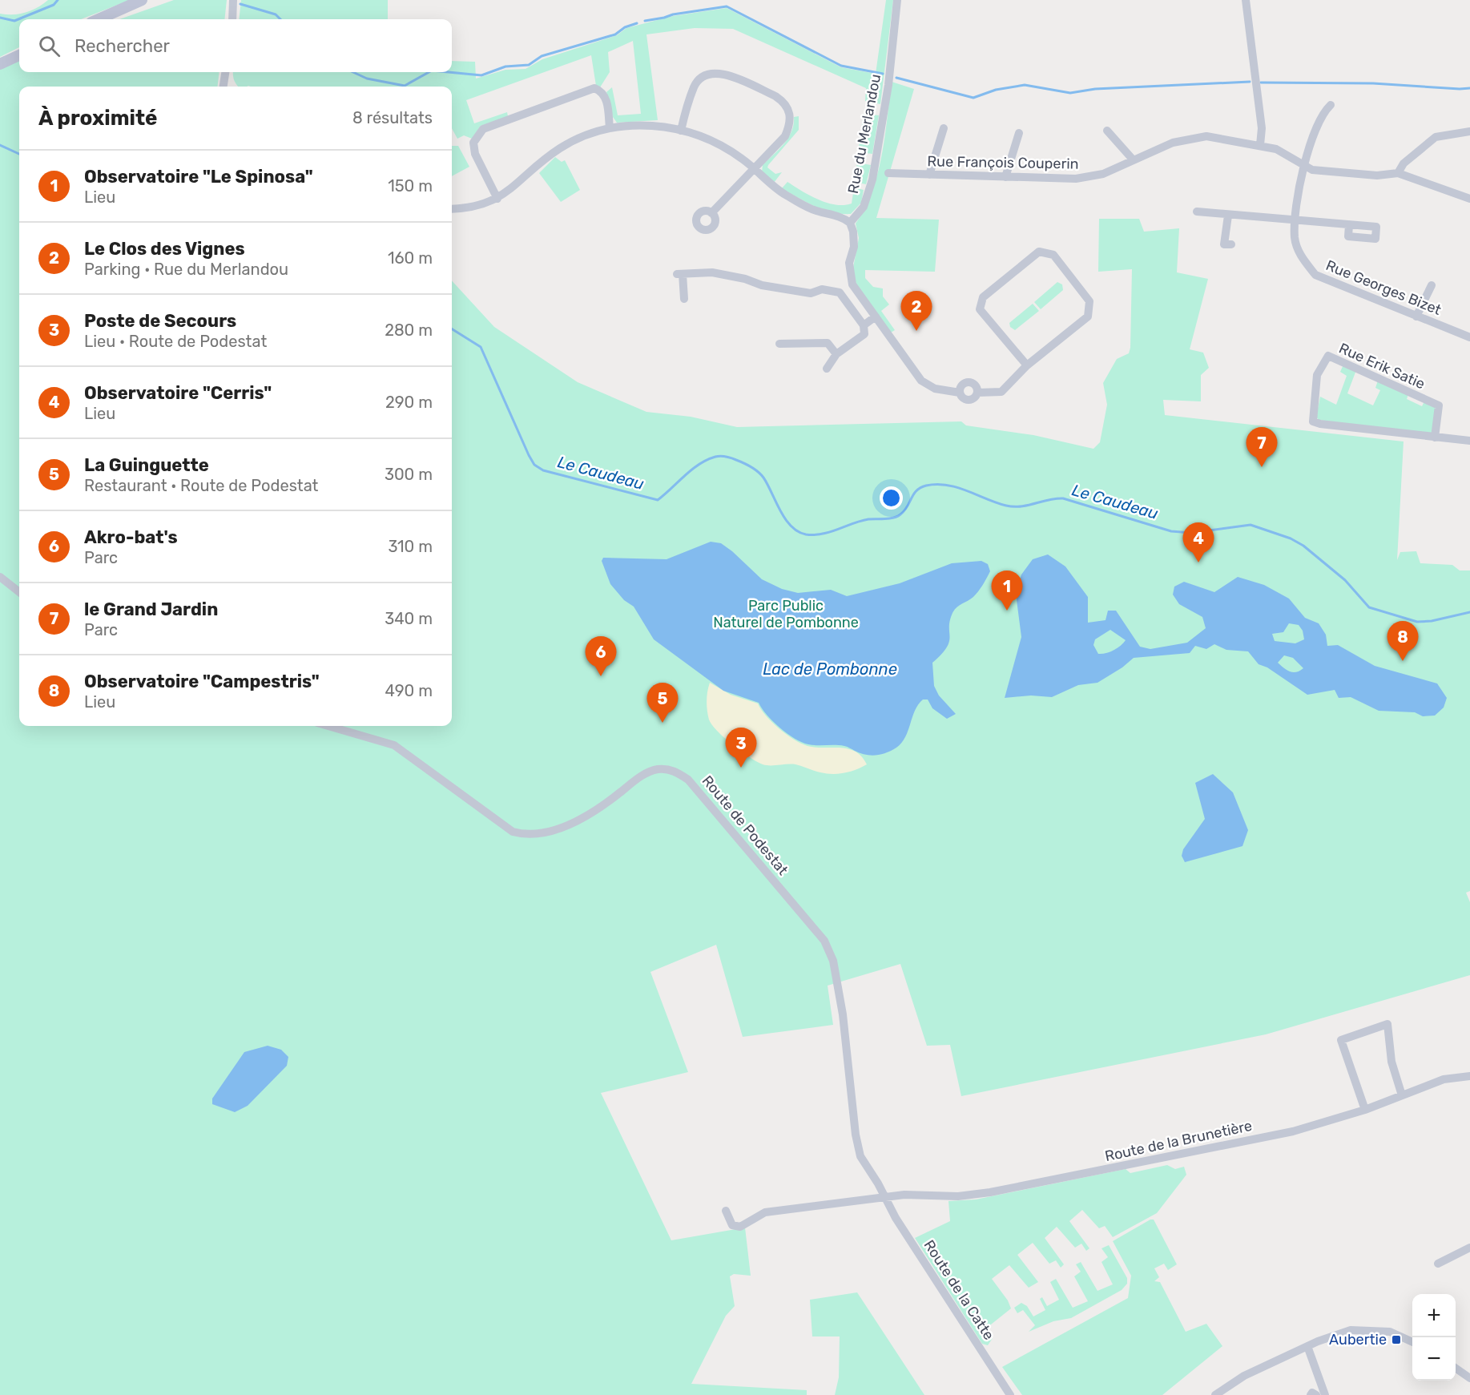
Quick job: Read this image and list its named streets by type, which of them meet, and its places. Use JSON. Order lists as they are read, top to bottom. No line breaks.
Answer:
{"streets":{"street":["Rue du Merlandou","Rue François Couperin","Rue Georges Bizet","Rue Erik Satie","Route de Podestat","Route de la Brunetière","Route de la Catte"]},"crossings":[["Rue François Couperin","Rue Georges Bizet"],["Route de Podestat","Route de la Brunetière"],["Route de Podestat","Route de la Catte"],["Route de la Brunetière","Route de la Catte"]],"water":["Le Caudeau","Lac de Pombonne"],"parks":["Parc Public Naturel de Pombonne"],"places":{"transit":["Aubertie"]},"page":{"search":"Rechercher","heading":["À proximité","8 résultats"],"list":[{"mark":"1","name":"Observatoire \"Le Spinosa\"","note":"Lieu","value":"150 m"},{"mark":"2","name":"Le Clos des Vignes","note":"Parking · Rue du Merlandou","value":"160 m"},{"mark":"3","name":"Poste de Secours","note":"Lieu · Route de Podestat","value":"280 m"},{"mark":"4","name":"Observatoire \"Cerris\"","note":"Lieu","value":"290 m"},{"mark":"5","name":"La Guinguette","note":"Restaurant · Route de Podestat","value":"300 m"},{"mark":"6","name":"Akro-bat's","note":"Parc","value":"310 m"},{"mark":"7","name":"le Grand Jardin","note":"Parc","value":"340 m"},{"mark":"8","name":"Observatoire \"Campestris\"","note":"Lieu","value":"490 m"}],"pins":["2","7","4","1","8","6","5","3"],"map_buttons":["+","−"]}}
